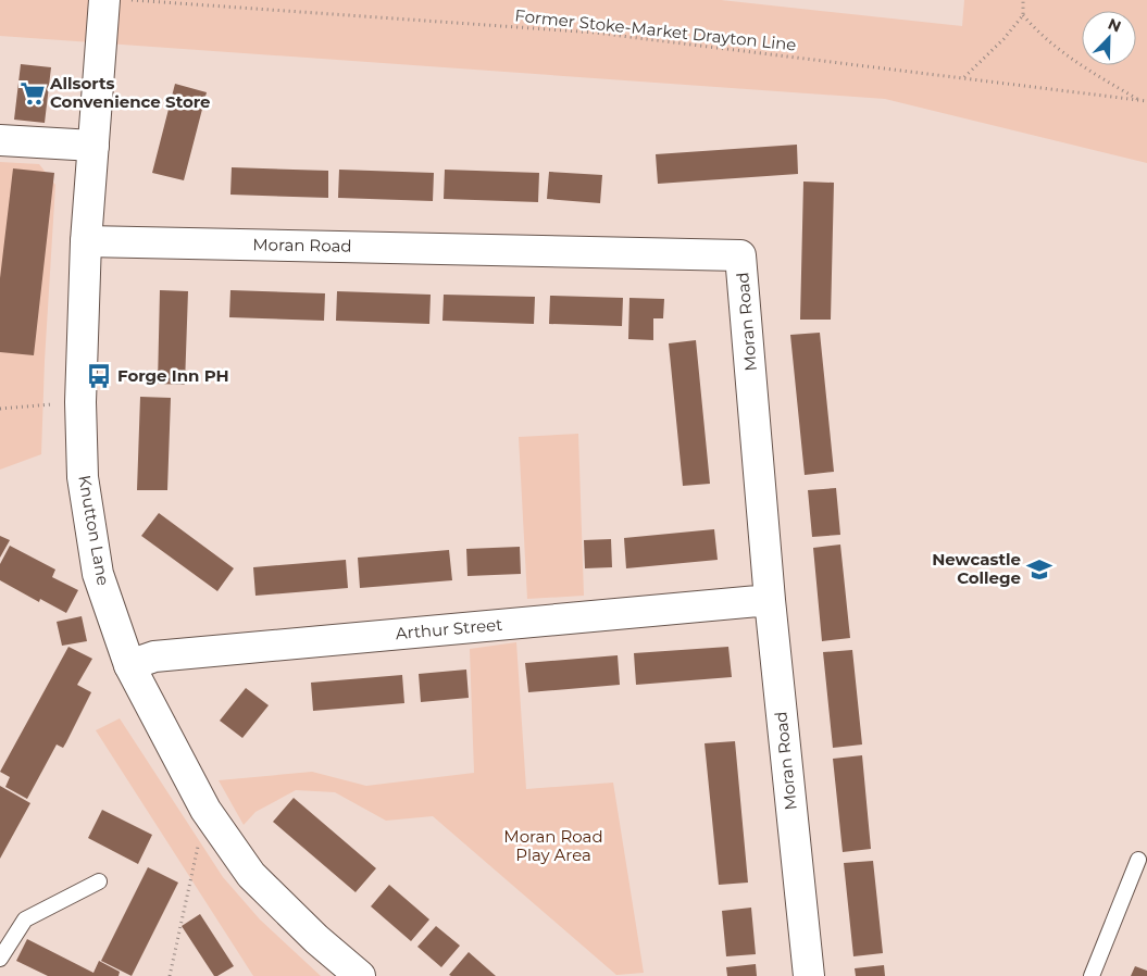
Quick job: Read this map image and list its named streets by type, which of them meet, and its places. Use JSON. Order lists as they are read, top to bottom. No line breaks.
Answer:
{"streets":{"street":["Moran Road","Knutton Lane","Arthur Street"],"path":["Former Stoke-Market Drayton Line"]},"crossings":[["Moran Road","Knutton Lane"],["Moran Road","Arthur Street"],["Knutton Lane","Arthur Street"]],"parks":["Moran Road Play Area"],"places":{"supermarket":["Allsorts Convenience Store"],"bus stop":["Forge Inn PH"],"school or university":["Newcastle College"]},"north":"top right"}
